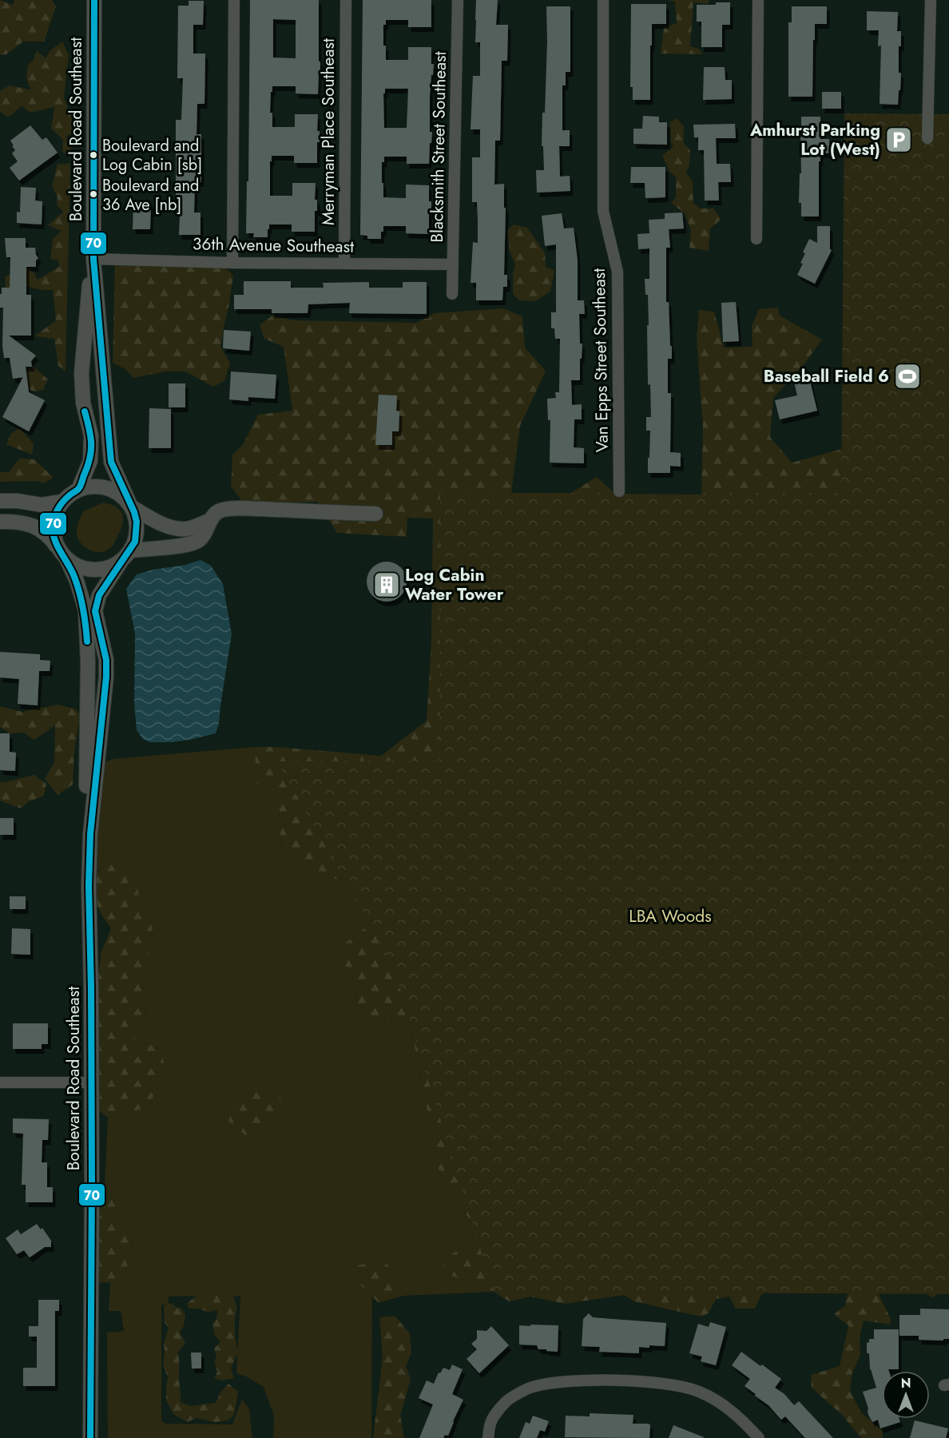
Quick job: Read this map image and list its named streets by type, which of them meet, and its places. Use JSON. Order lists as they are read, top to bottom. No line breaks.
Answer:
{"streets":{"street":["Boulevard Road Southeast","Merryman Place Southeast","Blacksmith Street Southeast","36th Avenue Southeast","Van Epps Street Southeast"]},"crossings":[["Boulevard Road Southeast","36th Avenue Southeast"],["Merryman Place Southeast","36th Avenue Southeast"],["Blacksmith Street Southeast","36th Avenue Southeast"]],"parks":["LBA Woods"],"places":{"parking":["Amhurst Parking Lot (West)"],"other":["Boulevard and Log Cabin [sb]","Boulevard and 36 Ave [nb]"],"sports":["Baseball Field 6"],"building":["Log Cabin Water Tower"]},"lines":["transit line 70"],"north":"top"}
